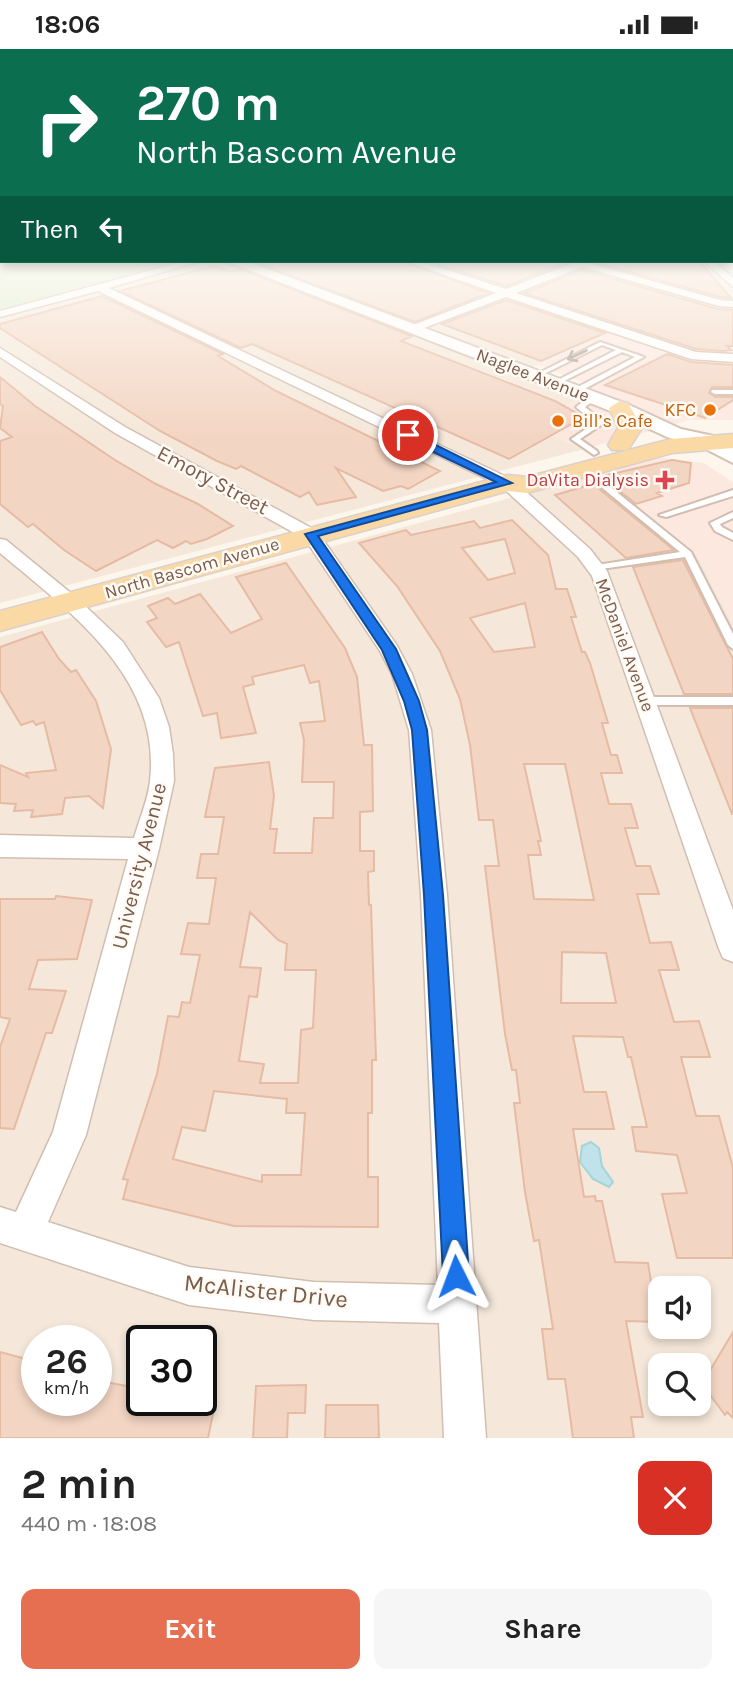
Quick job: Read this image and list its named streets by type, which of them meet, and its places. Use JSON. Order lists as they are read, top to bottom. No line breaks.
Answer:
{"streets":{"main road":["Naglee Avenue","North Bascom Avenue"],"street":["Emory Street","McDaniel Avenue","University Avenue","McAlister Drive"]},"crossings":[["Naglee Avenue","North Bascom Avenue"],["Emory Street","North Bascom Avenue"],["Emory Street","McAlister Drive"],["North Bascom Avenue","McDaniel Avenue"],["North Bascom Avenue","University Avenue"],["University Avenue","McAlister Drive"]],"places":{"other":["KFC","Bill’s Cafe"],"health":["DaVita Dialysis"]},"page":{"status":"18:06","turn":["270 m","North Bascom Avenue"],"then":"Then","speed":"26 km/h","limit":"30","heading":["2 min","440 m · 18:08"],"buttons":["Exit","Share"]}}
